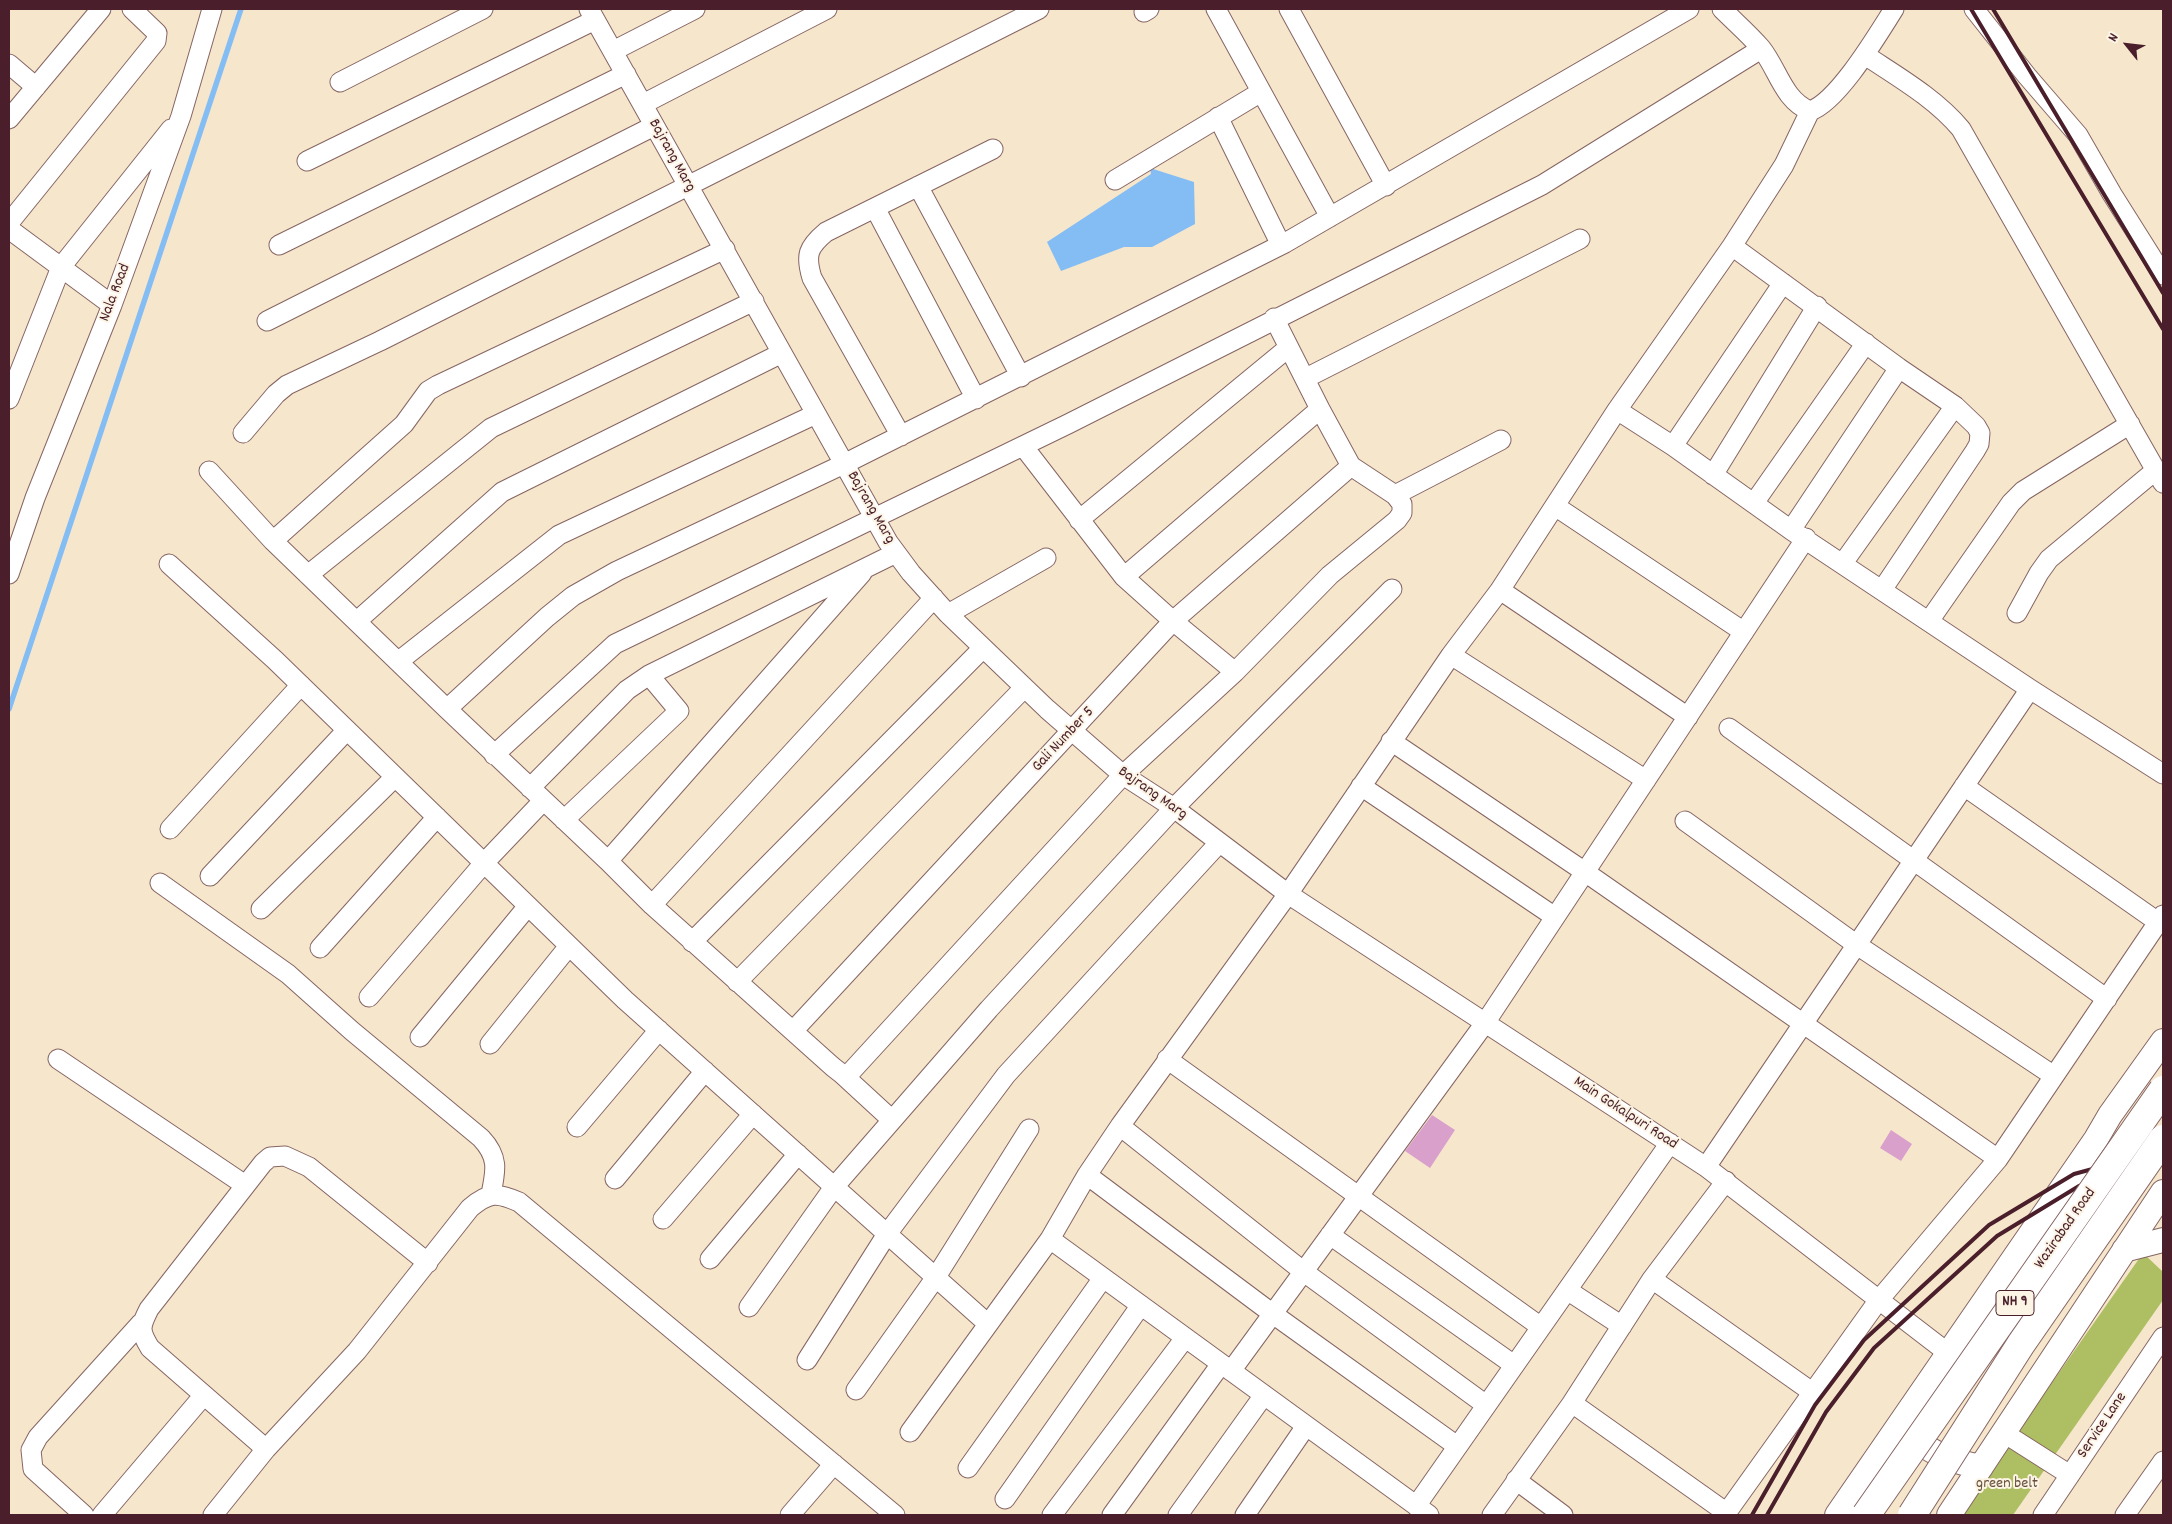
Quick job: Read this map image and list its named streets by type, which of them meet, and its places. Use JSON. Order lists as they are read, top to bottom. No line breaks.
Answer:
{"streets":{"highway":["Wazirabad Road","NH 9"],"street":["Bajrang Marg","Nala Road","Gali Number 5","Main Gokalpuri Road","Service Lane"]},"crossings":[["Bajrang Marg","Gali Number 5"],["Bajrang Marg","Main Gokalpuri Road"]],"parks":["green belt"],"north":"top left"}
